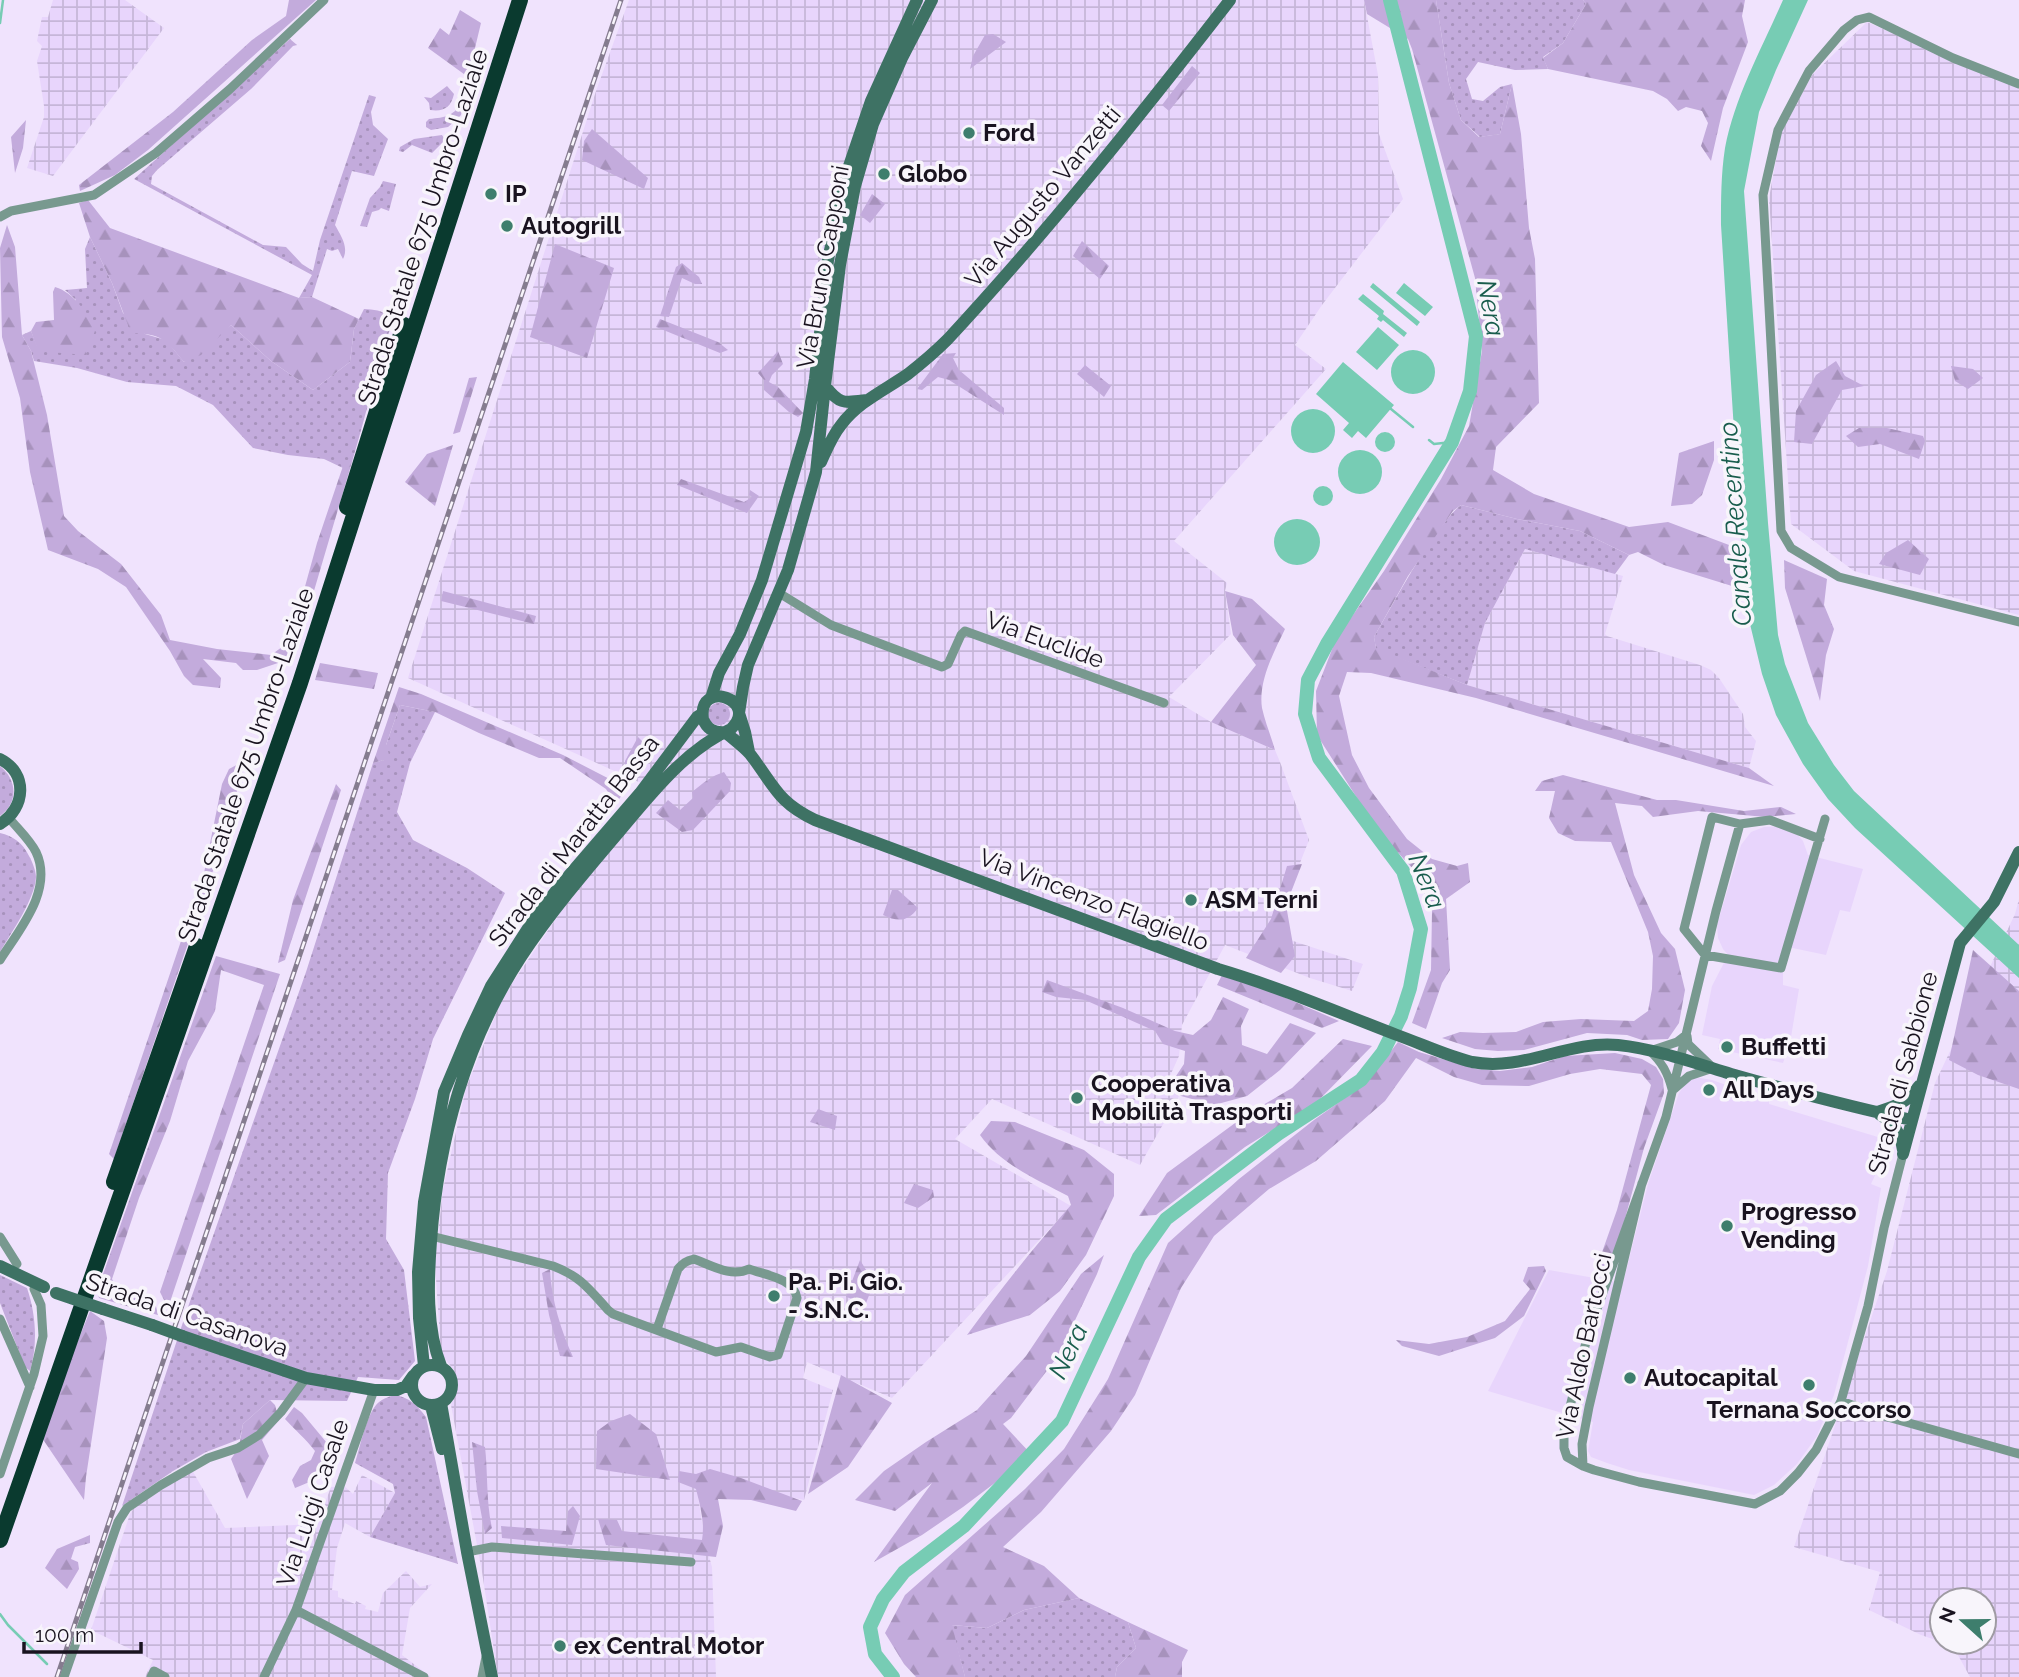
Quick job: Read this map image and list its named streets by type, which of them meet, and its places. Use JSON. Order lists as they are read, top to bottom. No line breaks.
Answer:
{"streets":{"highway":["Strada Statale 675 Umbro-Laziale"],"main road":["Via Augusto Vanzetti","Via Bruno Capponi","Strada di Maratta Bassa","Via Vincenzo Flagiello","Strada di Sabbione","Strada di Casanova"],"street":["Via Euclide","Via Aldo Bartocci","Via Luigi Casale"]},"crossings":[["Via Augusto Vanzetti","Via Bruno Capponi"],["Via Bruno Capponi","Via Euclide"],["Via Bruno Capponi","Strada di Maratta Bassa"],["Via Bruno Capponi","Via Vincenzo Flagiello"],["Strada di Maratta Bassa","Via Vincenzo Flagiello"],["Strada di Maratta Bassa","Strada di Casanova"],["Strada di Sabbione","Via Aldo Bartocci"],["Strada di Casanova","Via Luigi Casale"]],"water":["Nera","Canale Recentino"],"places":["Ford","Globo","IP","Autogrill","ASM Terni","Buffetti","All Days","Cooperativa Mobilità Trasporti","Progresso Vending","Pa. Pi. Gio. - S.N.C.","Autocapital","Ternana Soccorso","ex Central Motor"],"scale_bar":"100 m","north":"left"}
